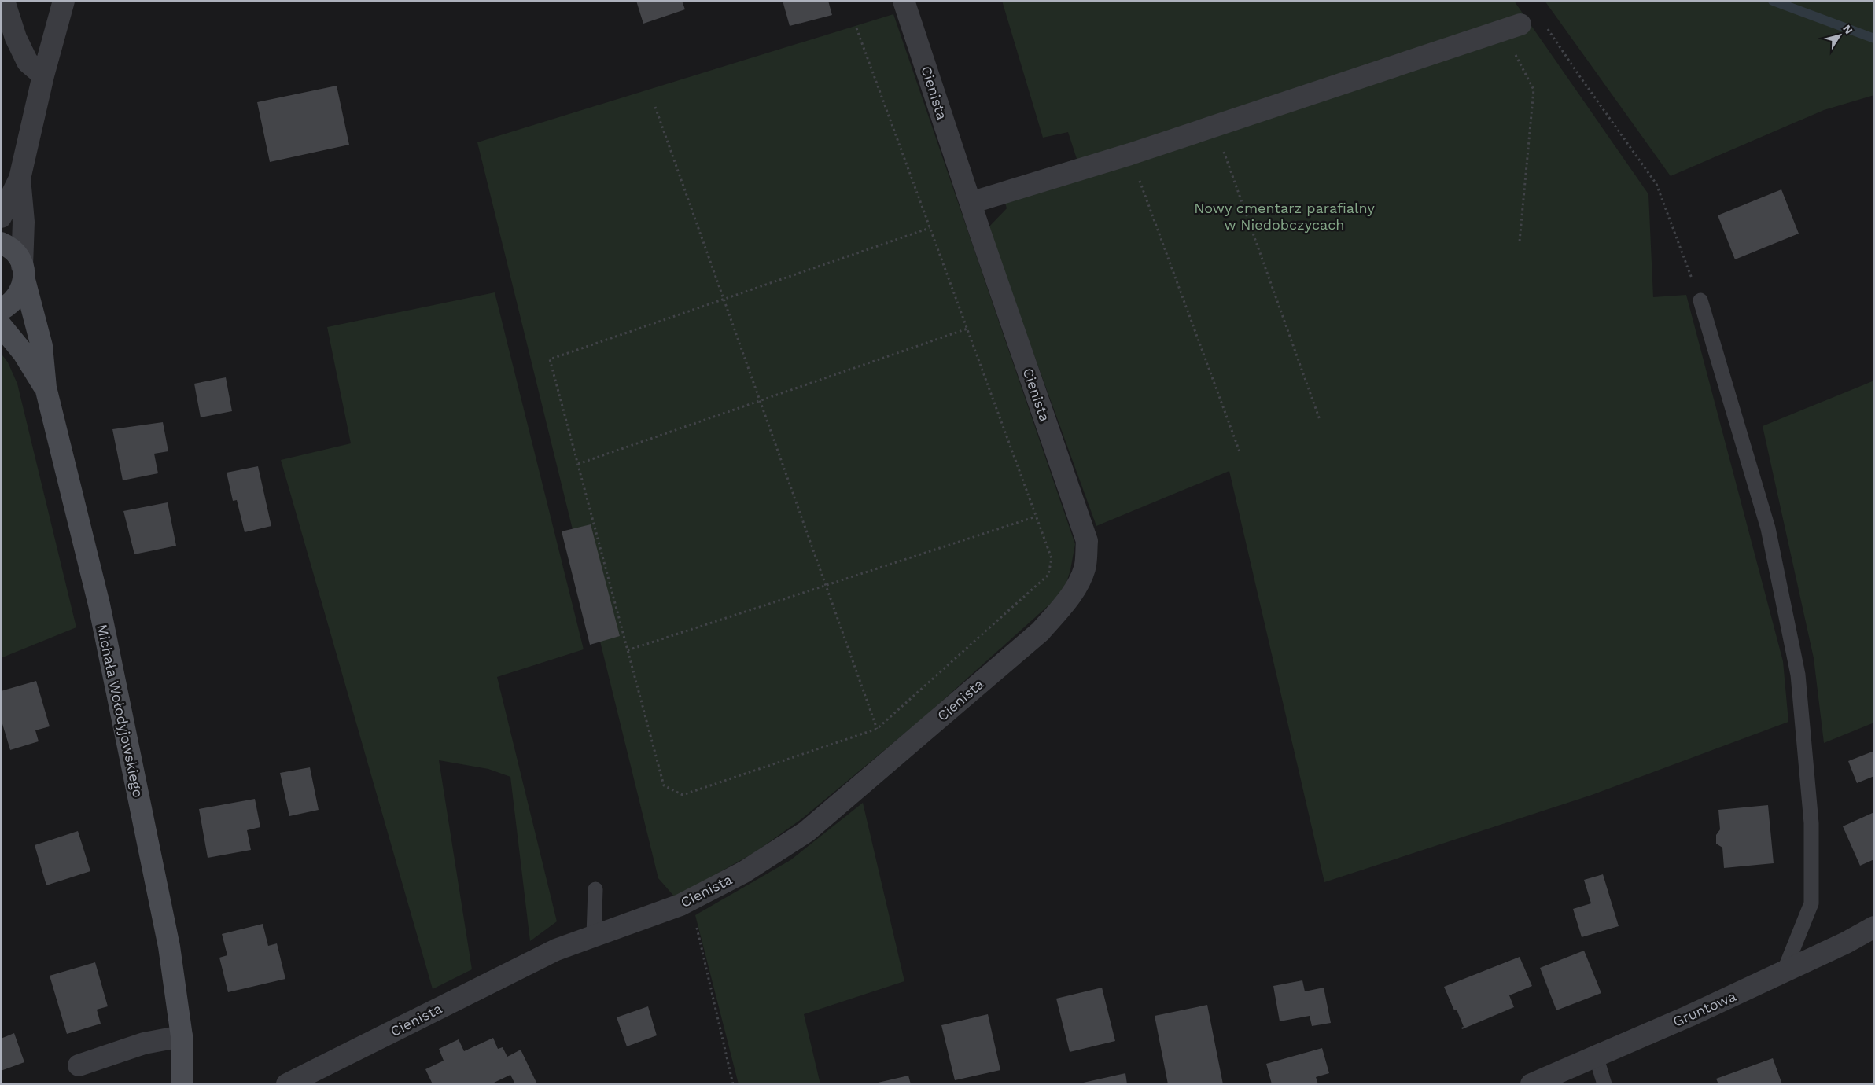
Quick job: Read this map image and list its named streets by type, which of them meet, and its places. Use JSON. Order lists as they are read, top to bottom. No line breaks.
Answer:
{"streets":{"street":["Cienista","Michała Wołodyjowskiego","Gruntowa"]},"parks":["Nowy cmentarz parafialny w Niedobczycach"],"north":"top right"}
